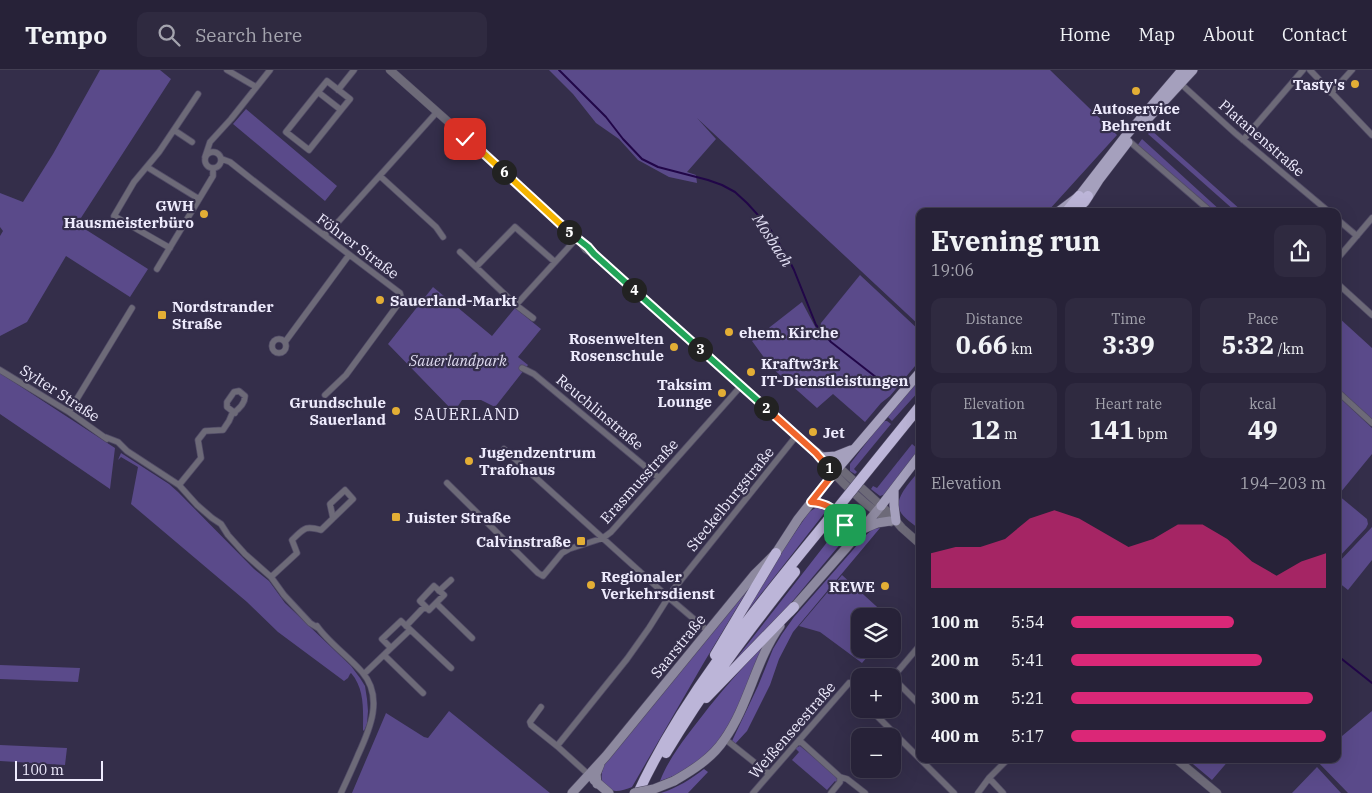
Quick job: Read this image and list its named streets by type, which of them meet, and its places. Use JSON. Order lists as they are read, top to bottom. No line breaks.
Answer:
{"streets":{"main road":["Saarstraße"],"street":["Platanenstraße","Föhrer Straße","Sylter Straße","Reuchlinstraße","Erasmusstraße","Steckelburgstraße","Weißenseestraße"]},"crossings":[["Reuchlinstraße","Erasmusstraße"]],"districts":["SAUERLAND"],"water":["Mosbach"],"parks":["Sauerlandpark"],"places":{"other":["Tasty's","Autoservice Behrendt","GWH Hausmeisterbüro","Sauerland-Markt","ehem. Kirche","Rosenwelten Rosenschule","Kraftw3rk IT-Dienstleistungen","Taksim Lounge","Grundschule Sauerland","Jet","Jugendzentrum Trafohaus","Regionaler Verkehrsdienst","REWE"],"transit":["Nordstrander Straße","Juister Straße","Calvinstraße"]},"scale_bar":"100 m","page":{"header":"Tempo","search":"Search here","nav":["Home","Map","About","Contact"],"pins":["6","5","4","3","2","1"],"heading":["Evening run","19:06"],"stats":[["Distance","0.66 km"],["Time","3:39"],["Pace","5:32 /km"],["Elevation","12 m"],["Heart rate","141 bpm"],["kcal","49"]],"chart":["Elevation","194–203 m"],"list":[{"name":"100 m","note":"5:54"},{"name":"200 m","note":"5:41"},{"name":"300 m","note":"5:21"},{"name":"400 m","note":"5:17"}],"map_buttons":["+","−"],"scale":"100 m"}}
